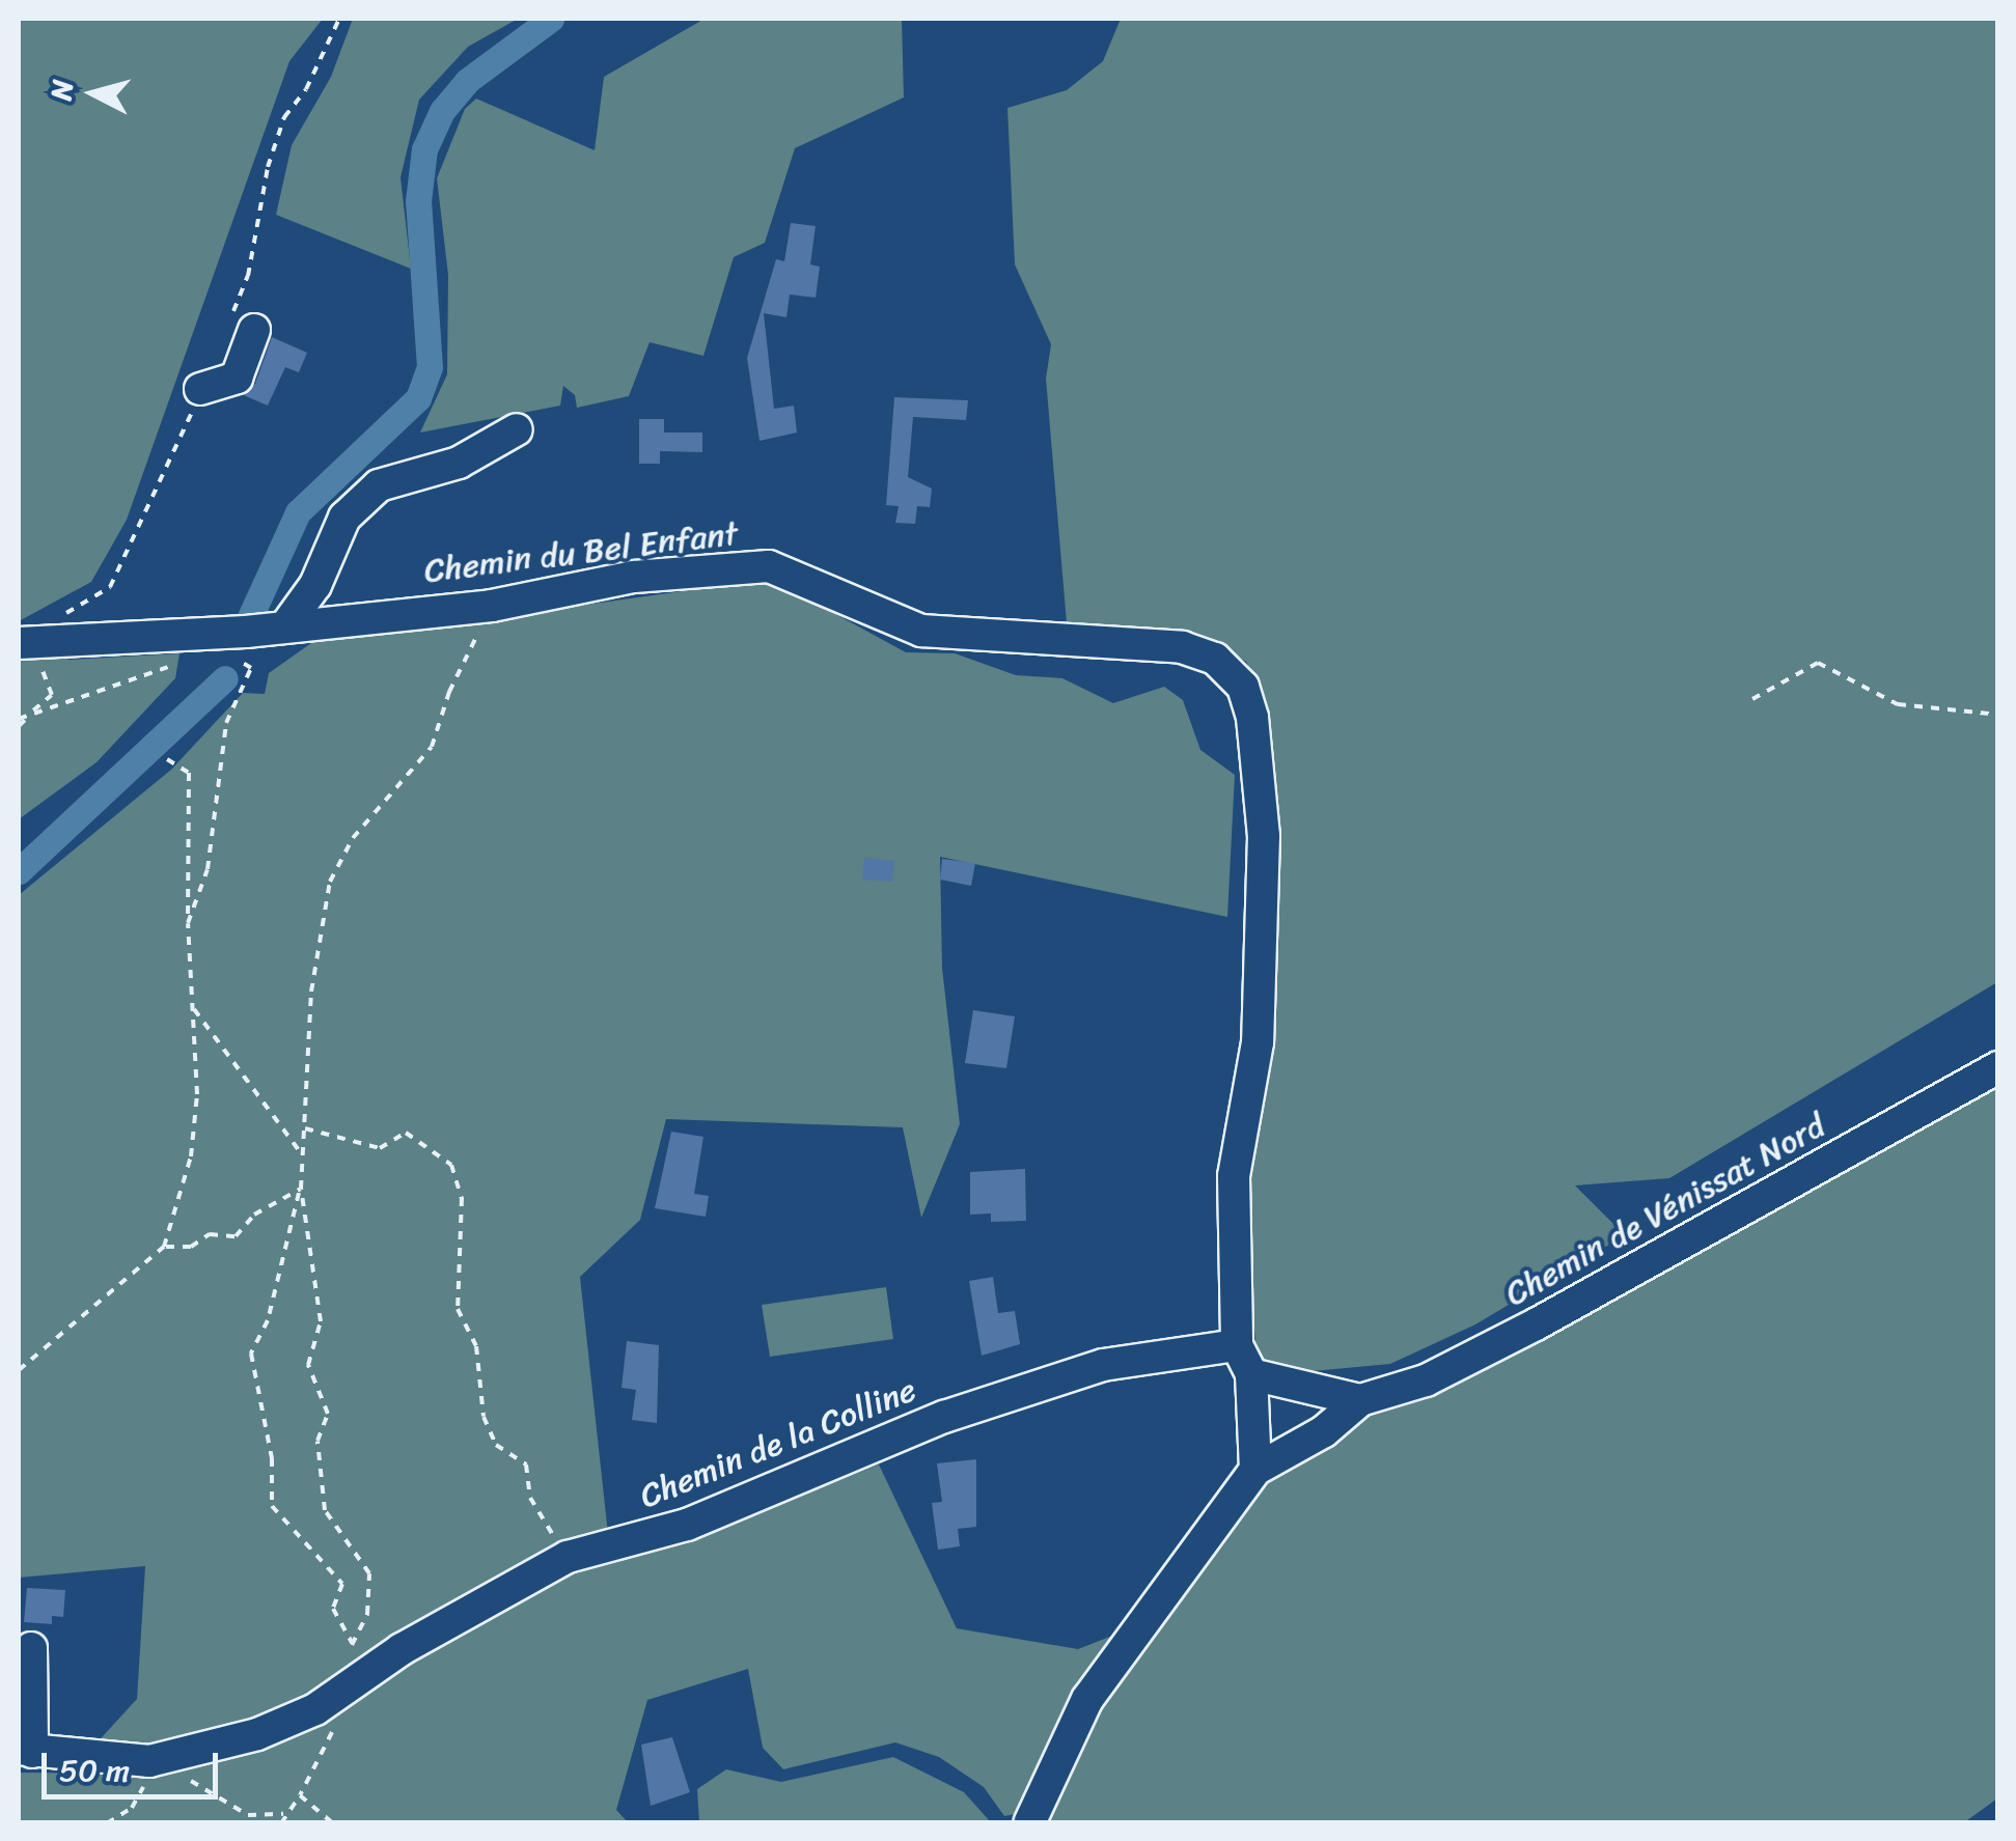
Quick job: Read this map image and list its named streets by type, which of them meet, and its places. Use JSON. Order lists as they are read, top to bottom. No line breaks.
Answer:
{"streets":{"street":["Chemin du Bel Enfant","Chemin de Vénissat Nord","Chemin de la Colline"]},"crossings":[["Chemin du Bel Enfant","Chemin de Vénissat Nord"],["Chemin du Bel Enfant","Chemin de la Colline"]],"scale_bar":"50 m","north":"left"}
